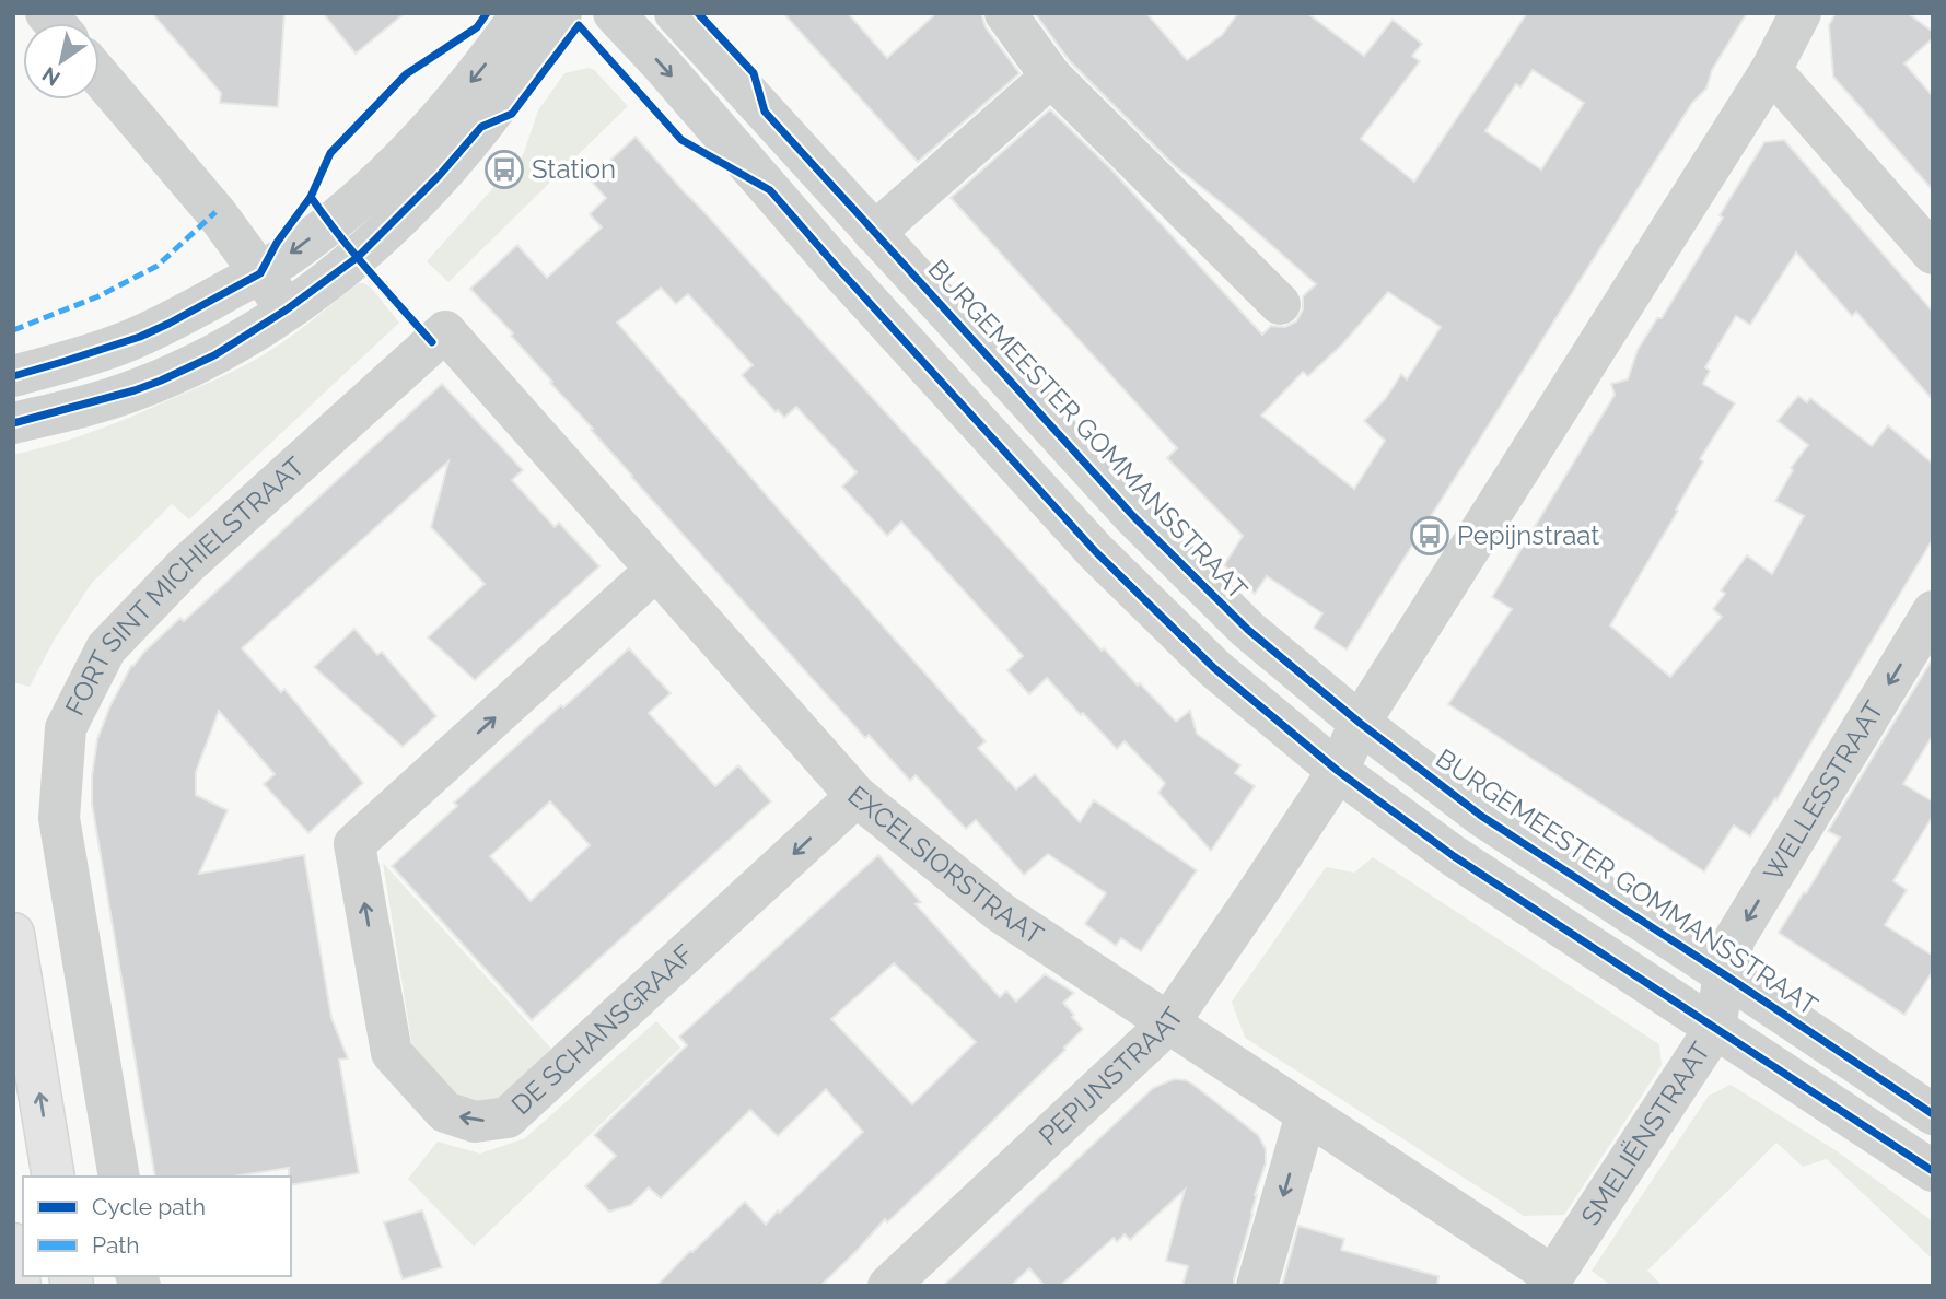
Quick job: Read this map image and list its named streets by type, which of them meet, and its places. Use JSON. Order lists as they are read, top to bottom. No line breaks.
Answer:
{"streets":{"street":["BURGEMEESTER GOMMANSSTRAAT","FORT SINT MICHIELSTRAAT","WELLESSTRAAT","EXCELSIORSTRAAT","DE SCHANSGRAAF","PEPIJNSTRAAT","SMELIËNSTRAAT"]},"crossings":[["BURGEMEESTER GOMMANSSTRAAT","WELLESSTRAAT"],["BURGEMEESTER GOMMANSSTRAAT","PEPIJNSTRAAT"],["BURGEMEESTER GOMMANSSTRAAT","SMELIËNSTRAAT"],["FORT SINT MICHIELSTRAAT","EXCELSIORSTRAAT"],["WELLESSTRAAT","SMELIËNSTRAAT"],["EXCELSIORSTRAAT","DE SCHANSGRAAF"],["EXCELSIORSTRAAT","PEPIJNSTRAAT"],["EXCELSIORSTRAAT","SMELIËNSTRAAT"]],"one_way":["WELLESSTRAAT"],"places":{"bus stop":["Station","Pepijnstraat"]},"legend":["Cycle path","Path"],"north":"bottom left"}
